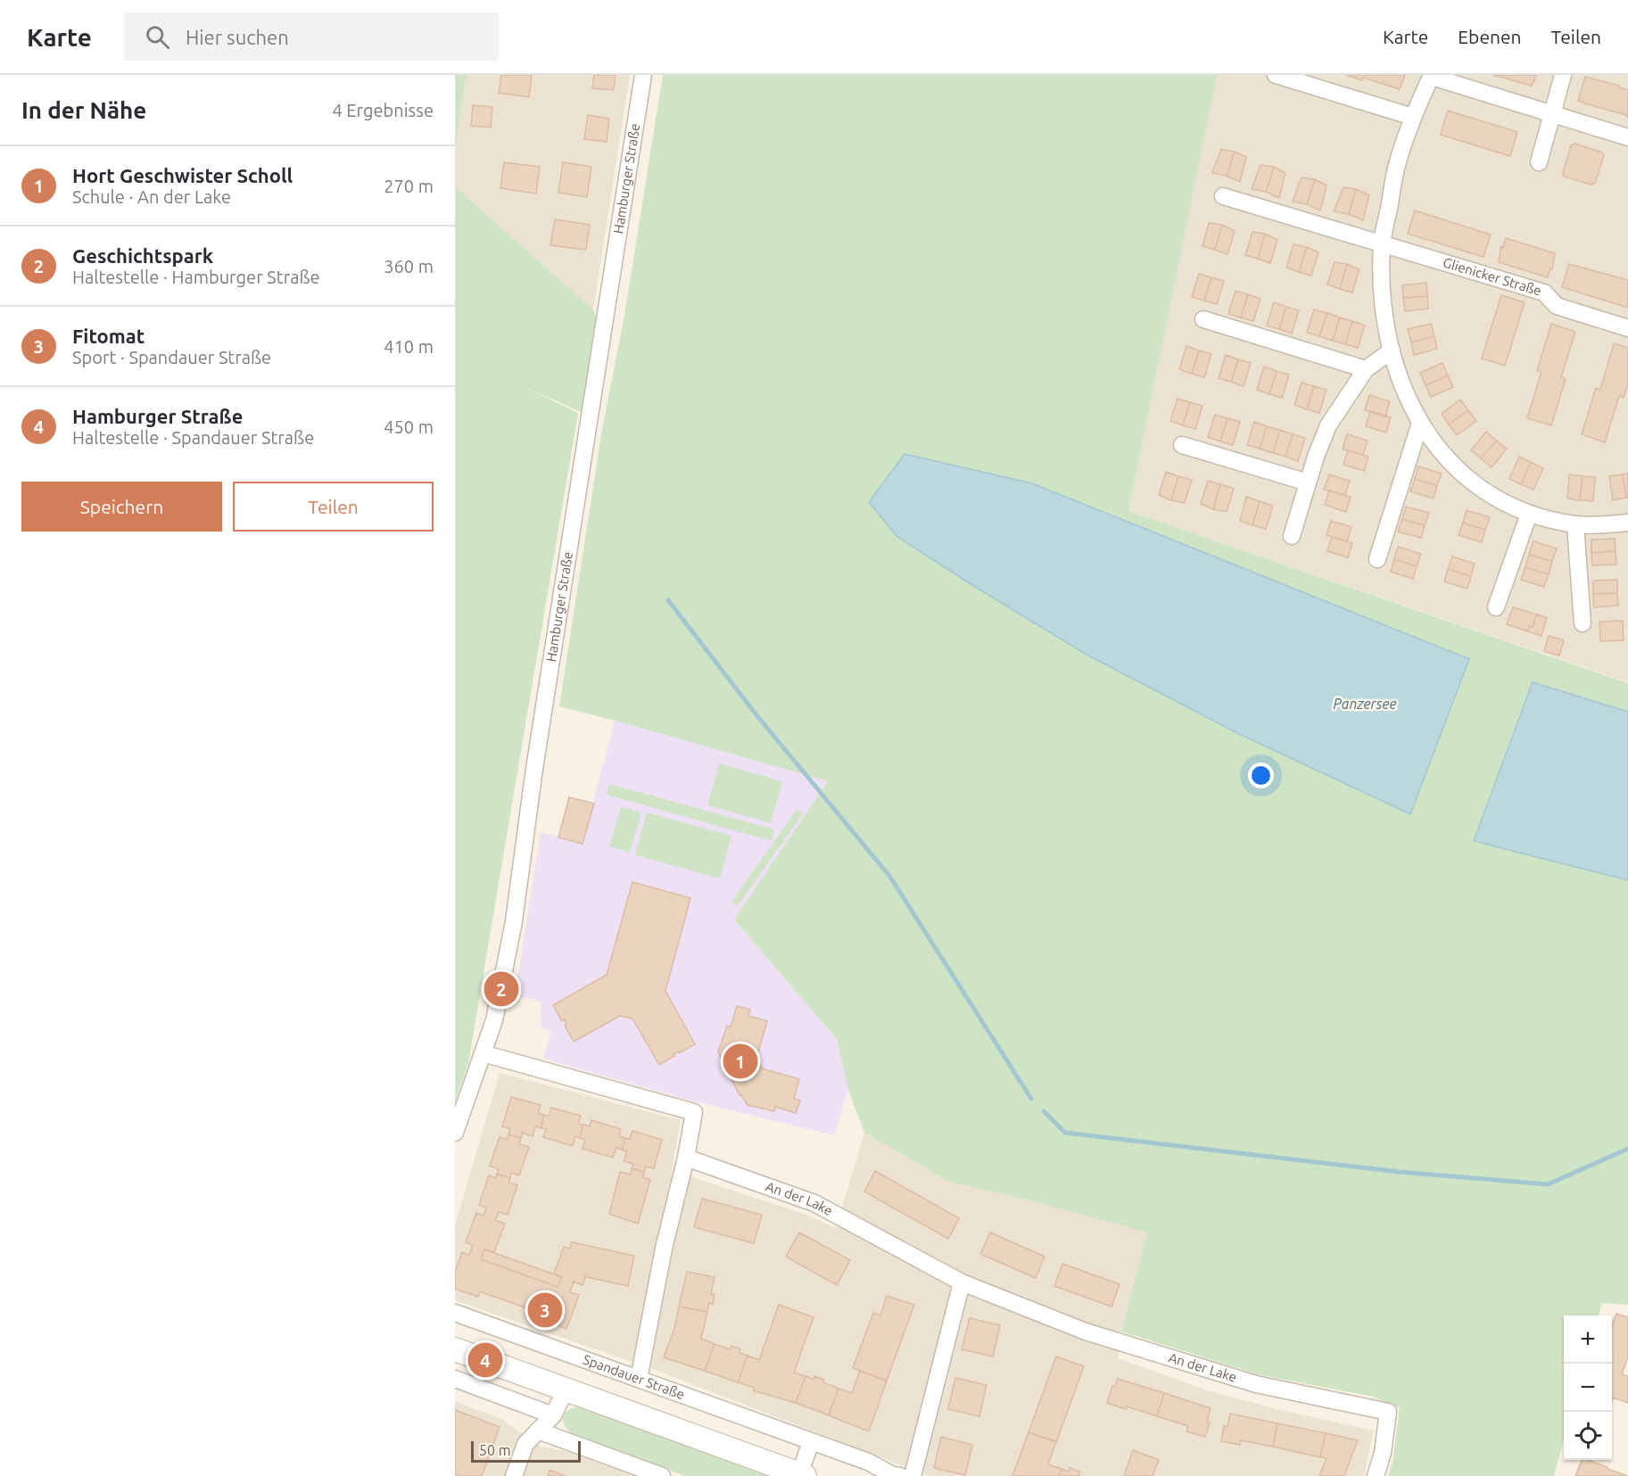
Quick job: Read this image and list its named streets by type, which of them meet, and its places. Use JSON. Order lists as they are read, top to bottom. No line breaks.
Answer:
{"streets":{"street":["Hamburger Straße","Glienicker Straße","An der Lake","Spandauer Straße"]},"water":["Panzersee"],"scale_bar":"50 m","page":{"header":"Karte","search":"Hier suchen","nav":["Karte","Ebenen","Teilen"],"heading":["In der Nähe","4 Ergebnisse"],"list":[{"mark":"1","name":"Hort Geschwister Scholl","note":"Schule · An der Lake","value":"270 m"},{"mark":"2","name":"Geschichtspark","note":"Haltestelle · Hamburger Straße","value":"360 m"},{"mark":"3","name":"Fitomat","note":"Sport · Spandauer Straße","value":"410 m"},{"mark":"4","name":"Hamburger Straße","note":"Haltestelle · Spandauer Straße","value":"450 m"}],"buttons":["Speichern","Teilen"],"pins":["2","1","3","4"],"map_buttons":["+","−"],"scale":"50 m"}}
